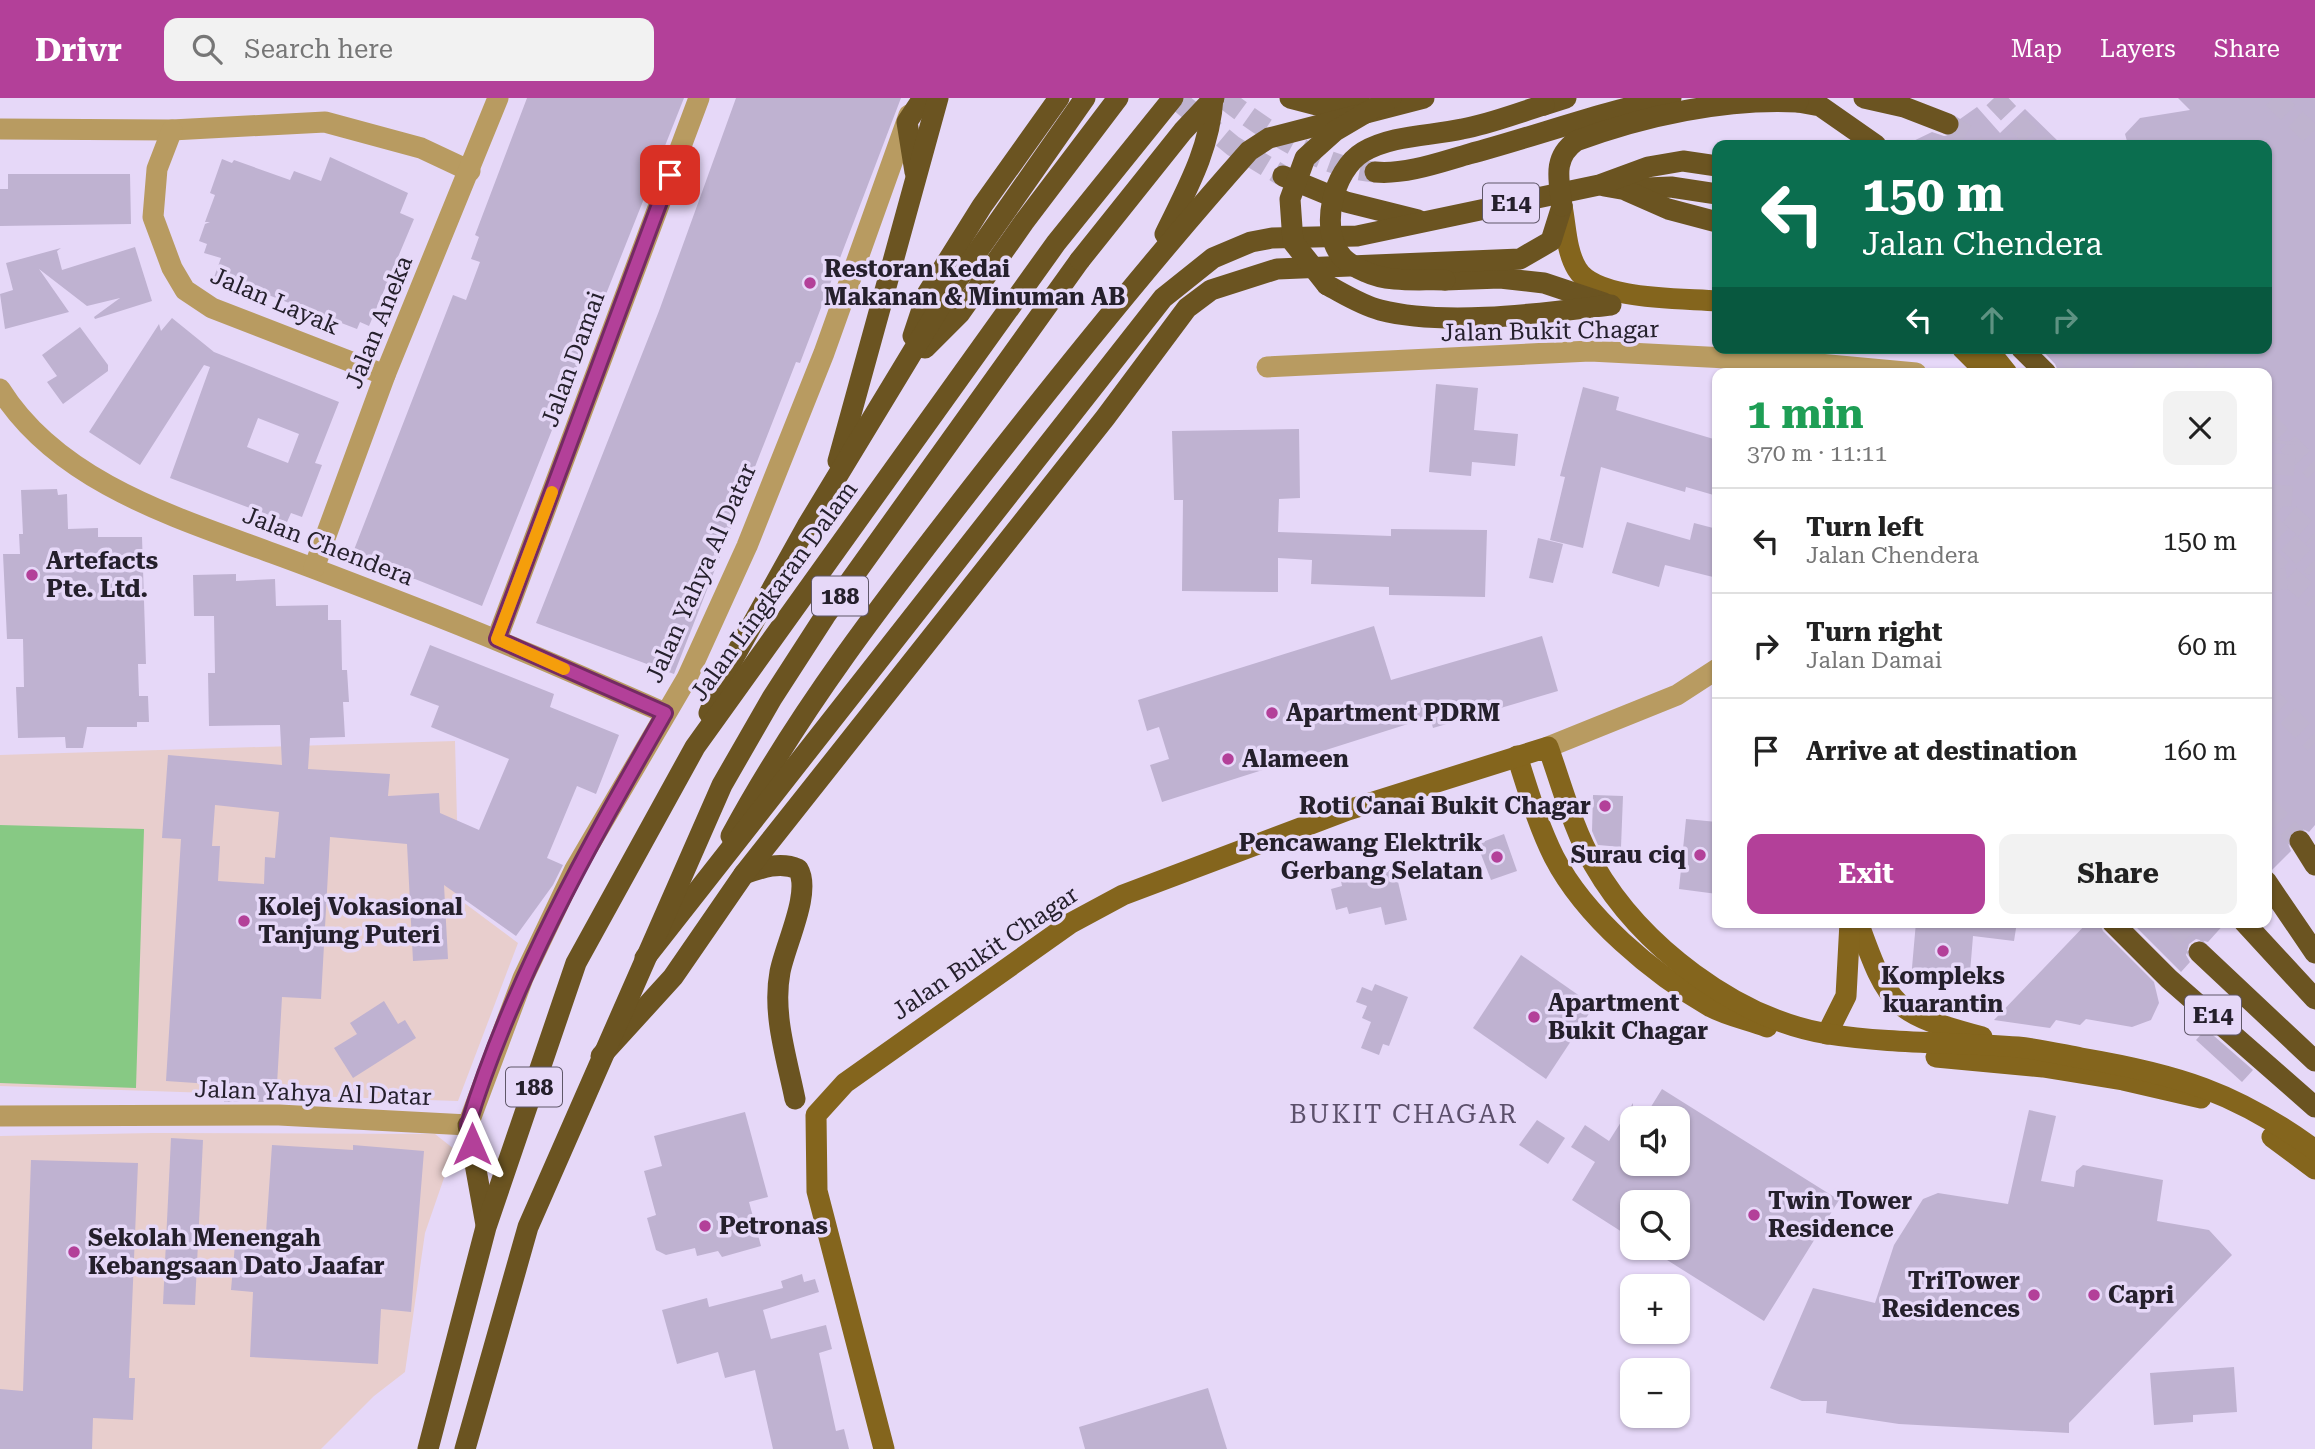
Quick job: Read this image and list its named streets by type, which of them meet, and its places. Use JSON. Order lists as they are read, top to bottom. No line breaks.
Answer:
{"streets":{"highway":["E14","Jalan Lingkaran Dalam","188"],"main road":["Jalan Bukit Chagar"],"street":["Jalan Layak","Jalan Aneka","Jalan Damai","Jalan Chendera","Jalan Yahya Al Datar"]},"crossings":[["Jalan Layak","Jalan Aneka"],["Jalan Aneka","Jalan Chendera"],["Jalan Damai","Jalan Chendera"],["Jalan Chendera","Jalan Yahya Al Datar"]],"districts":["BUKIT CHAGAR"],"places":["Restoran Kedai Makanan & Minuman AB","Artefacts Pte. Ltd.","Apartment PDRM","Alameen","Roti Canai Bukit Chagar","Surau ciq","Pencawang Elektrik Gerbang Selatan","Kolej Vokasional Tanjung Puteri","Kompleks kuarantin","Apartment Bukit Chagar","Twin Tower Residence","Petronas","Sekolah Menengah Kebangsaan Dato Jaafar","TriTower Residences","Capri"],"page":{"header":"Drivr","search":"Search here","nav":["Map","Layers","Share"],"turn":["150 m","Jalan Chendera"],"heading":["1 min","370 m · 11:11"],"list":[{"name":"Turn left","note":"Jalan Chendera","value":"150 m"},{"name":"Turn right","note":"Jalan Damai","value":"60 m"},{"name":"Arrive at destination","value":"160 m"}],"buttons":["Exit","Share"],"map_buttons":["+","−"]}}
